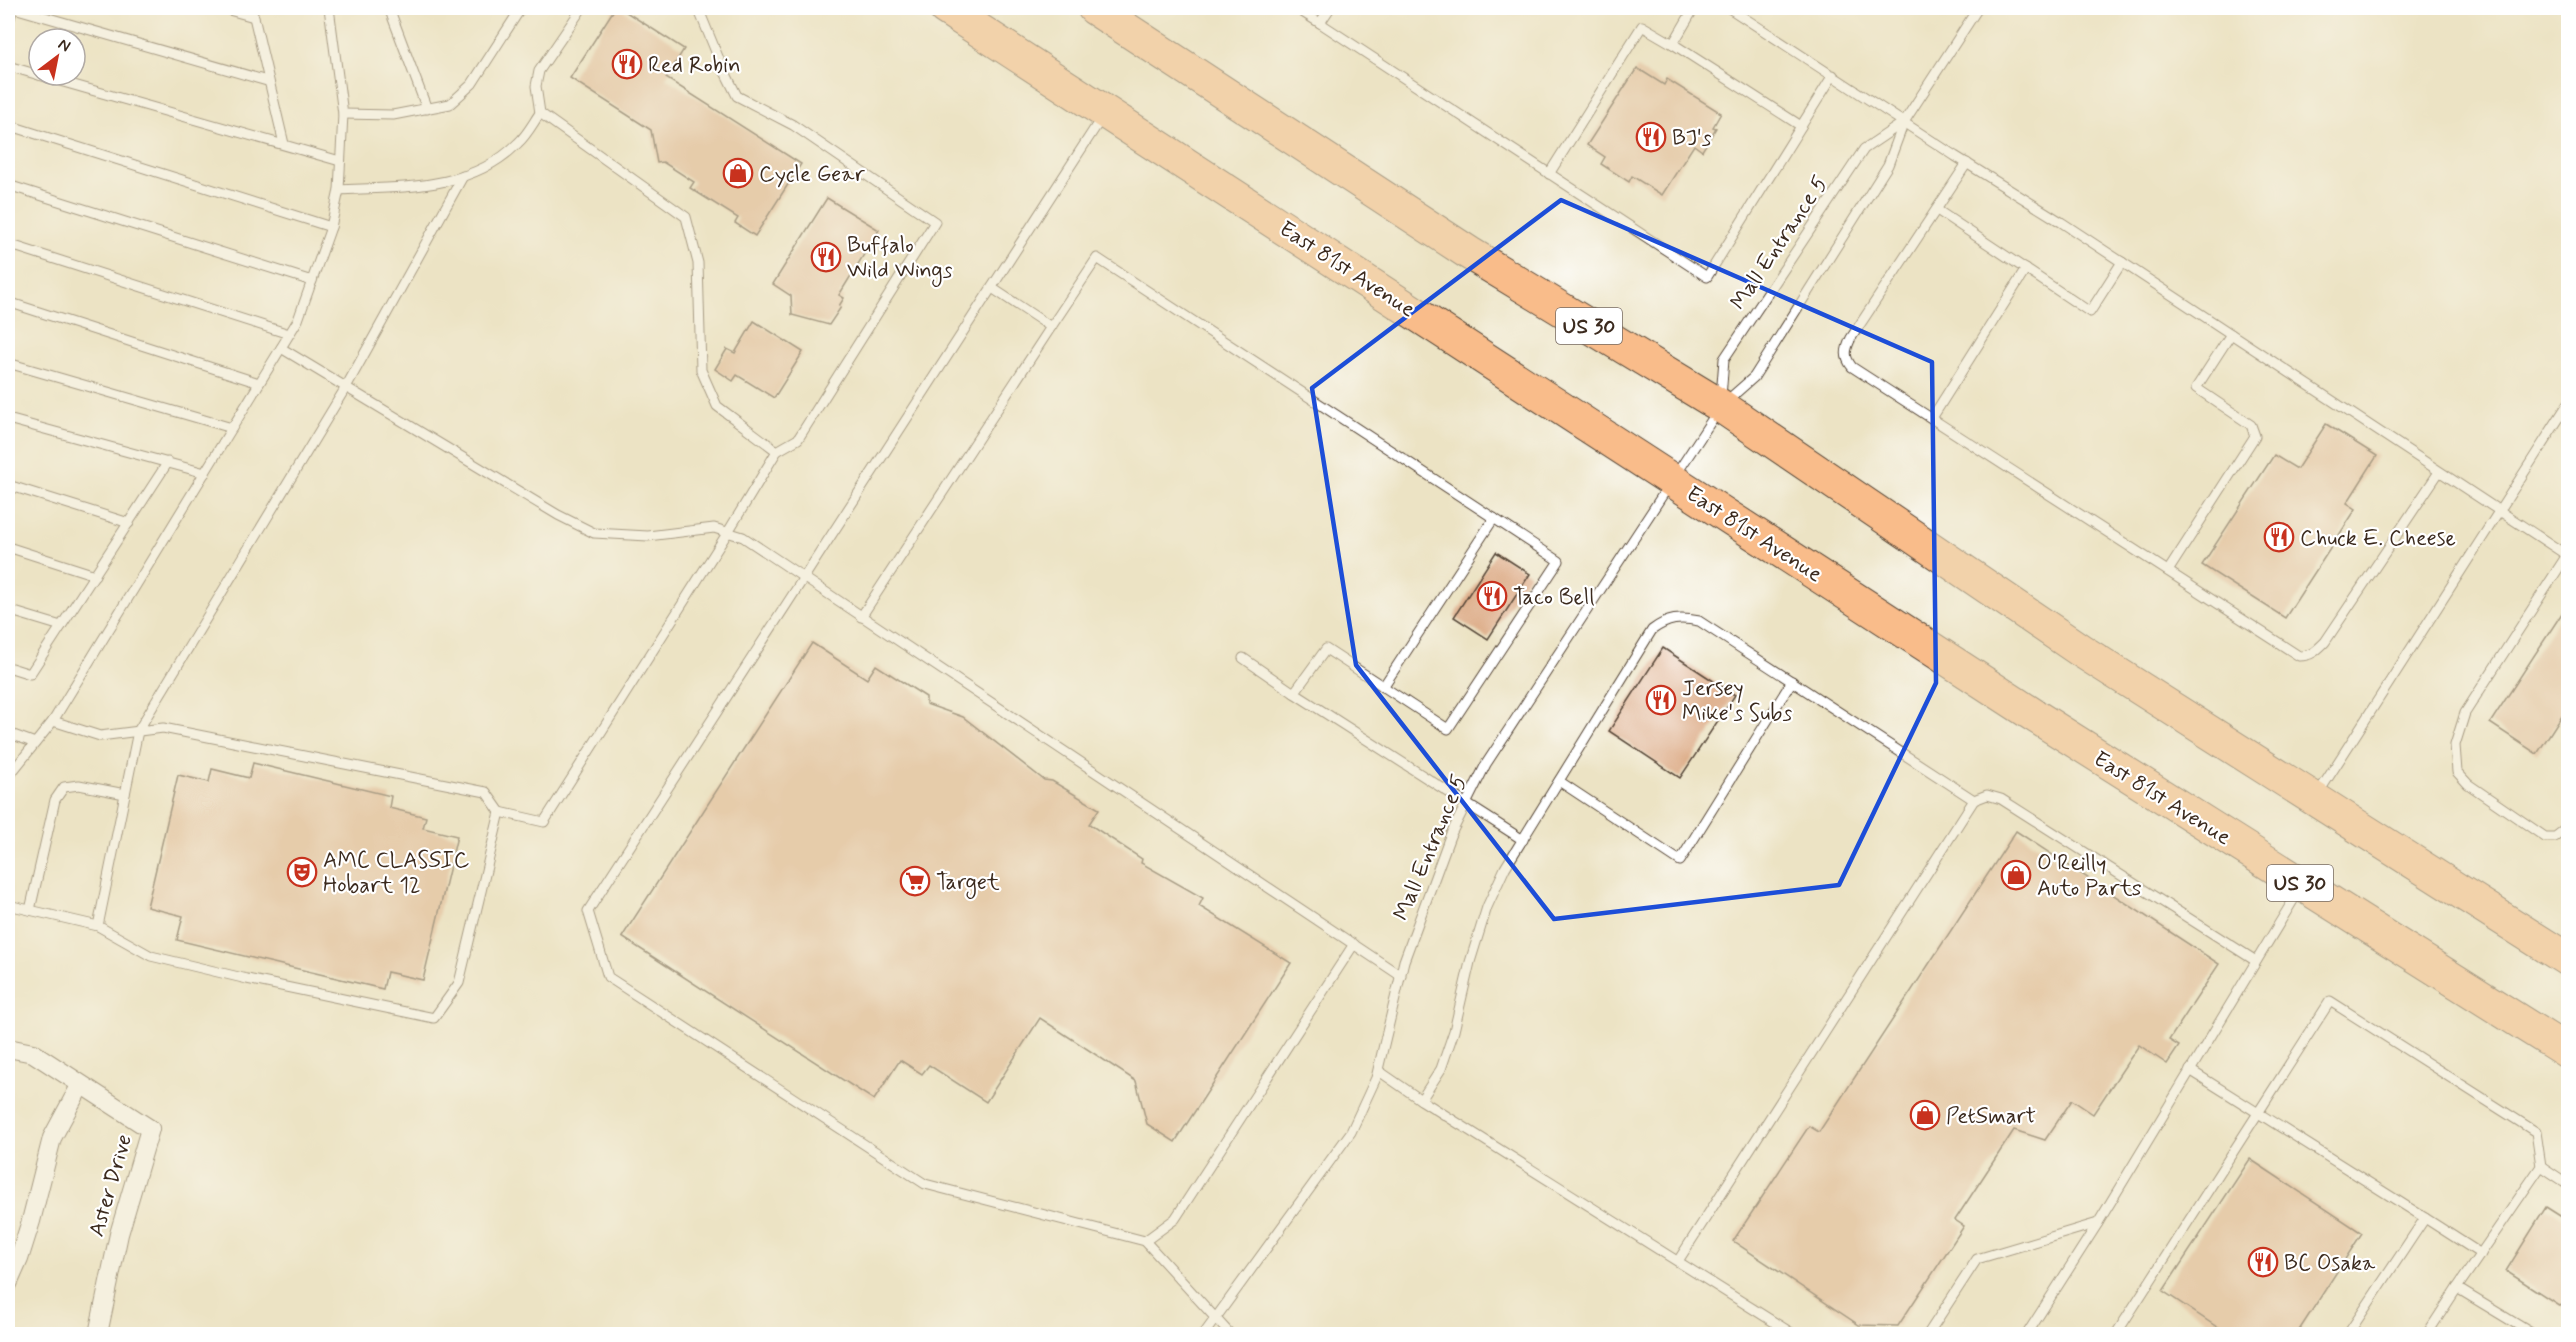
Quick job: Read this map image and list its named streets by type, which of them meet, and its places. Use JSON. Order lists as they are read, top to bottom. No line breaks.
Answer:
{"streets":{"highway":["East 81st Avenue","US 30"],"street":["Aster Drive"],"lane":["Mall Entrance 5"]},"crossings":[["Mall Entrance 5","East 81st Avenue"],["Mall Entrance 5","US 30"]],"places":{"restaurant":["Red Robin","BJ's","Buffalo Wild Wings","Chuck E. Cheese","Taco Bell","Jersey Mike's Subs","BC Osaka"],"shop":["Cycle Gear","O'Reilly Auto Parts","PetSmart"],"theatre":["AMC CLASSIC Hobart 12"],"supermarket":["Target"]},"north":"top right"}
